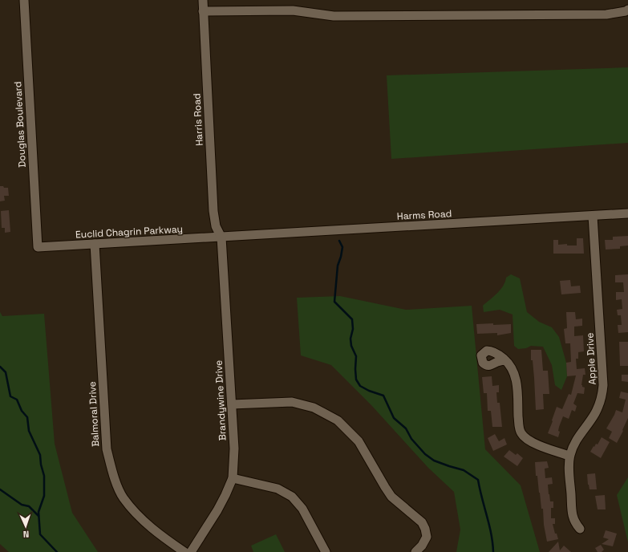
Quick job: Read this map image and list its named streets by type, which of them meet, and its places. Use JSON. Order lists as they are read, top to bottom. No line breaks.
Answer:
{"streets":{"street":["Harris Road","Douglas Boulevard","Harms Road","Euclid Chagrin Parkway","Apple Drive","Brandywine Drive","Balmoral Drive"]},"crossings":[["Harris Road","Harms Road"],["Harris Road","Euclid Chagrin Parkway"],["Harris Road","Brandywine Drive"],["Douglas Boulevard","Euclid Chagrin Parkway"],["Harms Road","Euclid Chagrin Parkway"],["Harms Road","Apple Drive"],["Harms Road","Brandywine Drive"],["Euclid Chagrin Parkway","Brandywine Drive"],["Euclid Chagrin Parkway","Balmoral Drive"]],"north":"bottom"}
